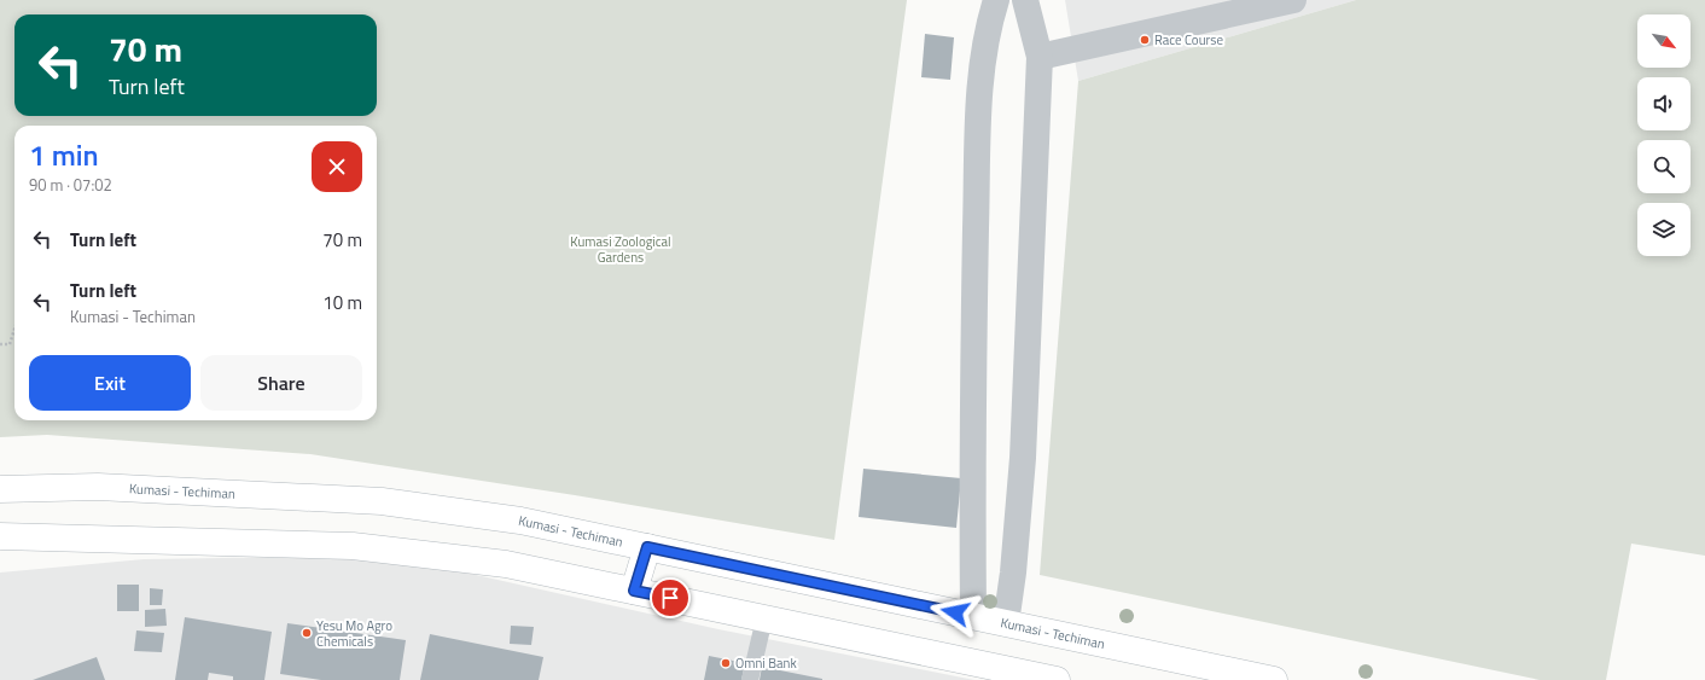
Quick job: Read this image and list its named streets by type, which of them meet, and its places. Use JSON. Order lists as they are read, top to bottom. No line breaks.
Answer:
{"streets":{"main road":["Kumasi - Techiman"]},"parks":["Kumasi Zoological Gardens"],"places":["Race Course","Yesu Mo Agro Chemicals","Omni Bank"],"north":"bottom right","page":{"turn":["70 m","Turn left"],"heading":["1 min","90 m · 07:02"],"list":[{"name":"Turn left","value":"70 m"},{"name":"Turn left","note":"Kumasi - Techiman","value":"10 m"}],"buttons":["Exit","Share"]}}
